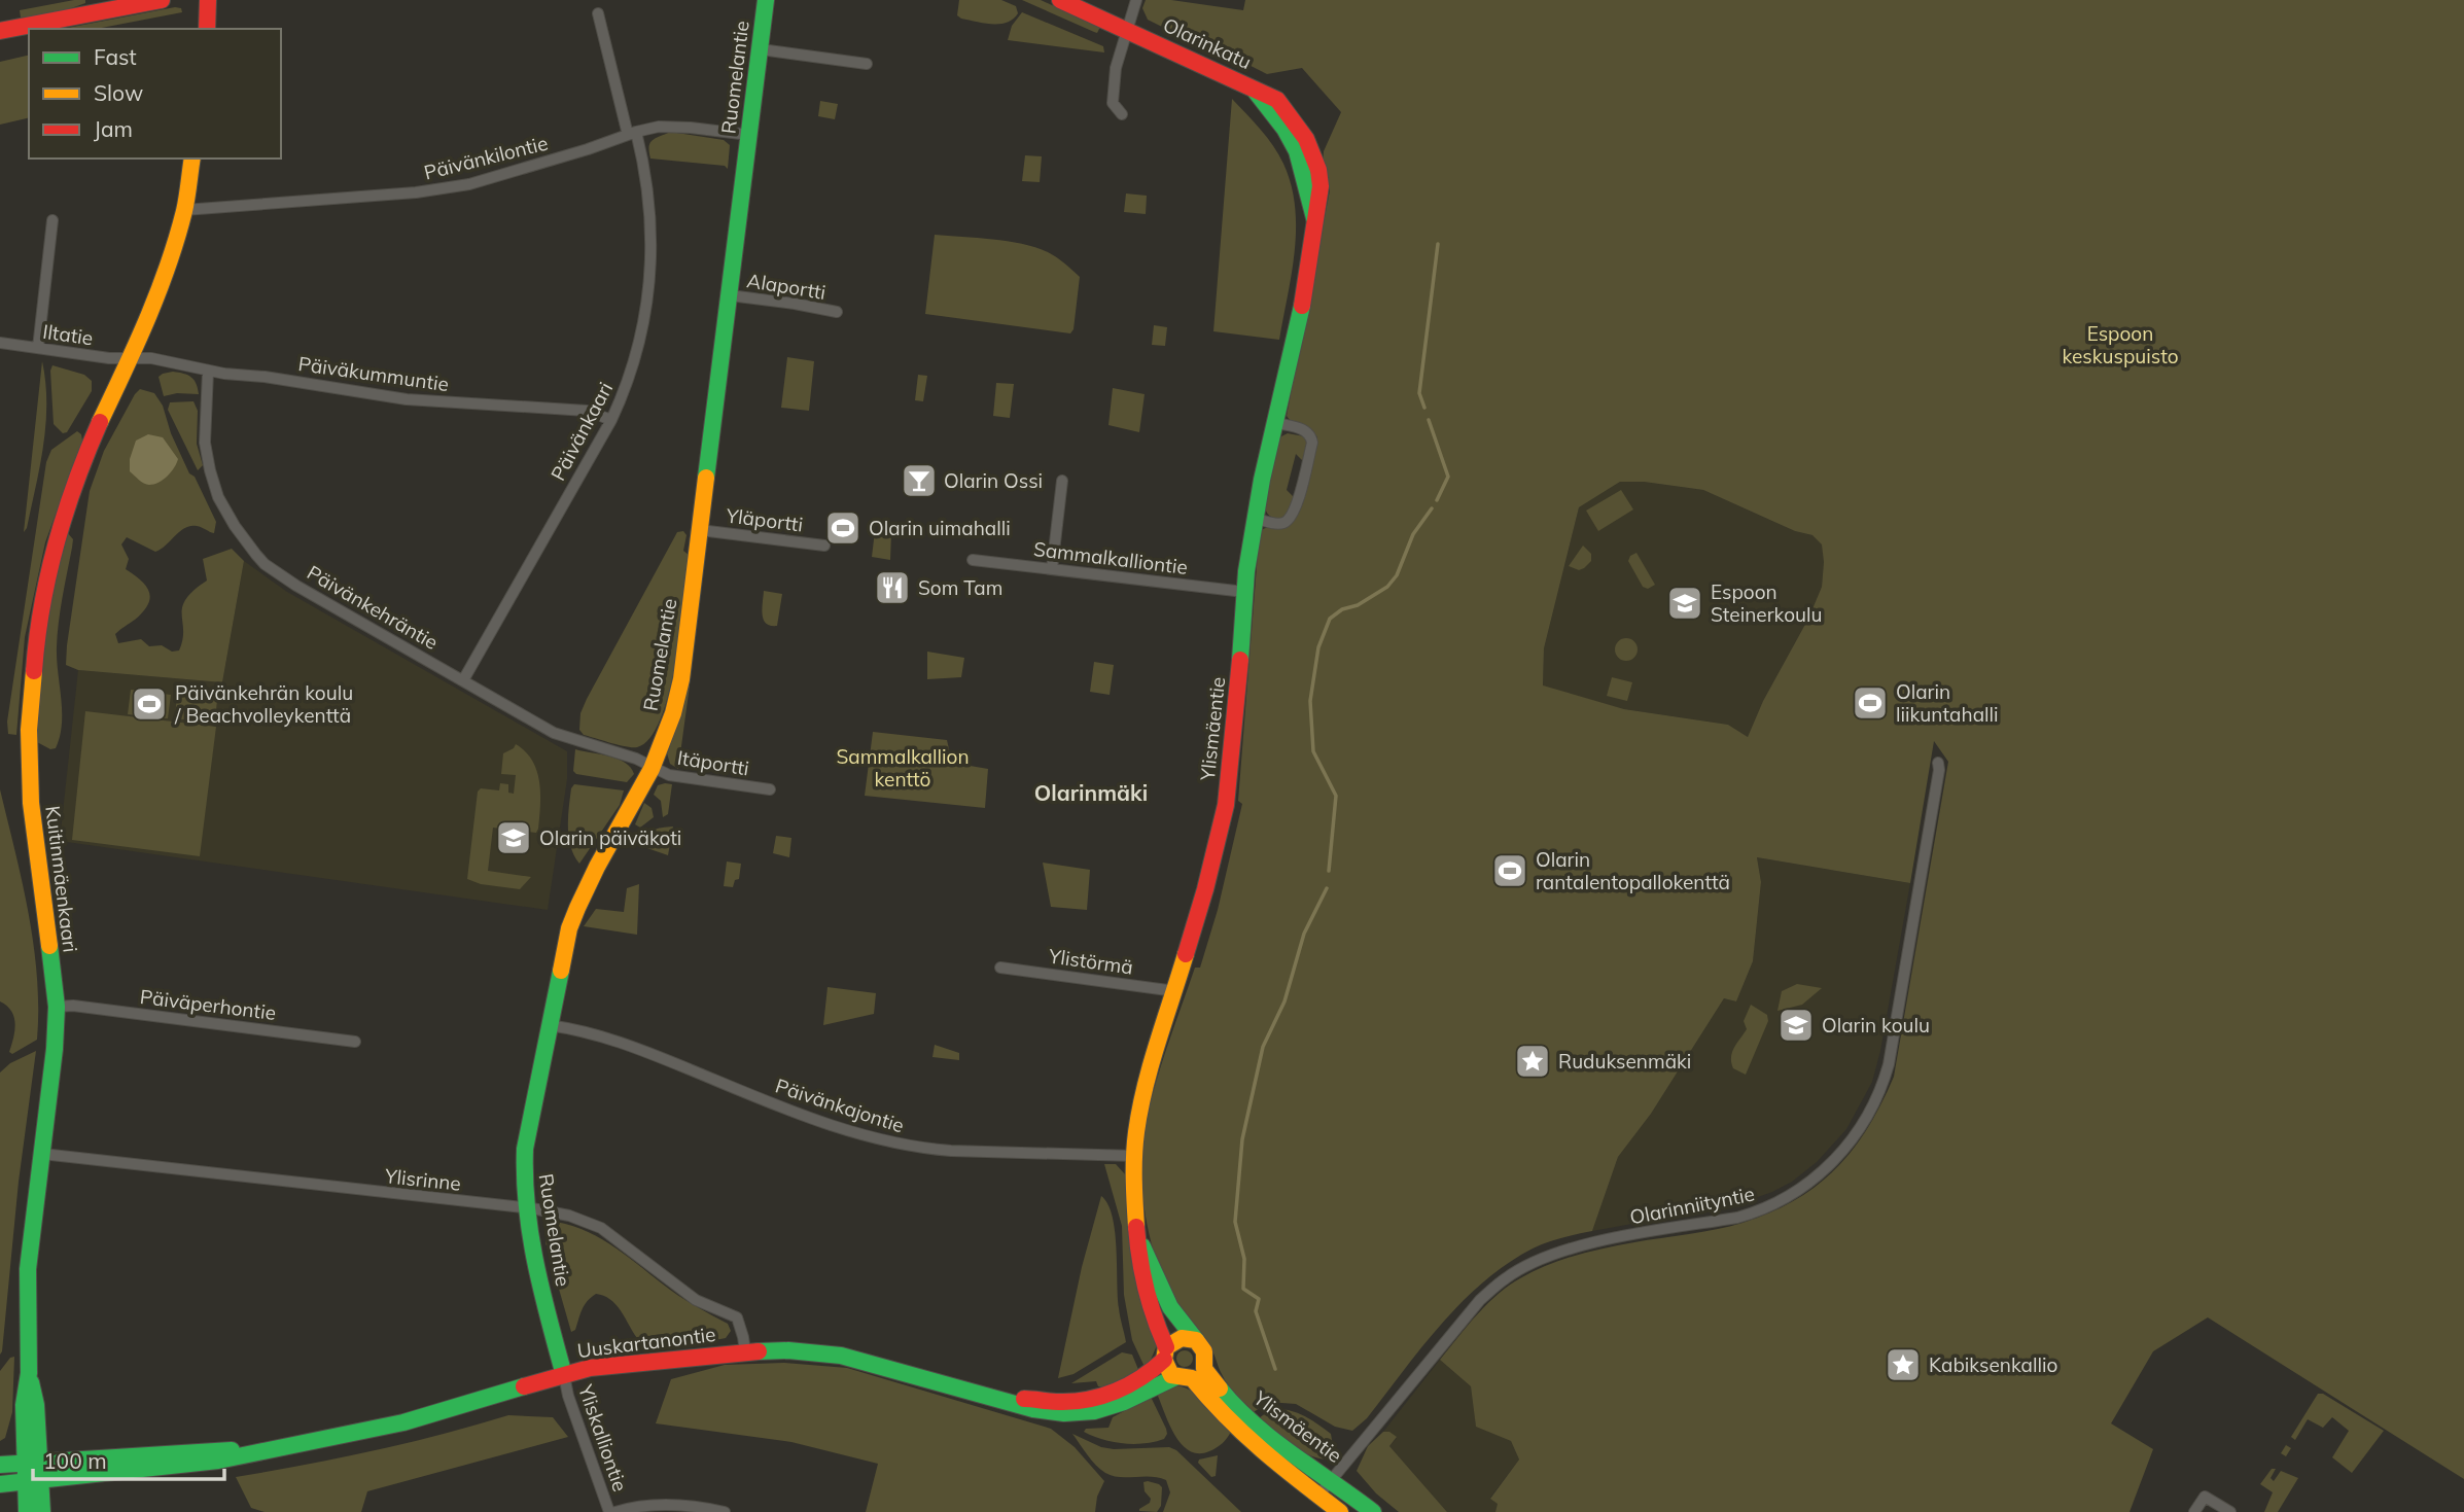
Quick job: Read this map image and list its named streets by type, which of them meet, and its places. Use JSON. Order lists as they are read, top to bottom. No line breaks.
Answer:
{"streets":{"main road":["Olarinkatu","Ruomelantie","Ylismäentie","Kuitinmäenkaari","Uuskartanontie"],"street":["Päivänkilontie","Alaportti","Iltatie","Päiväkummuntie","Päivänkaari","Yläportti","Sammalkalliontie","Päivänkehräntie","Itäportti","Ylistörmä","Päiväperhontie","Päivänkajontie","Ylisrinne","Olarinniityntie","Yliskalliontie"]},"crossings":[["Olarinkatu","Ylismäentie"],["Ruomelantie","Päivänkilontie"],["Ruomelantie","Alaportti"],["Ruomelantie","Yläportti"],["Ruomelantie","Päivänkehräntie"],["Ruomelantie","Itäportti"],["Ruomelantie","Päivänkajontie"],["Ruomelantie","Ylisrinne"],["Ruomelantie","Uuskartanontie"],["Ruomelantie","Yliskalliontie"],["Päivänkilontie","Päivänkaari"],["Päivänkilontie","Kuitinmäenkaari"],["Iltatie","Päiväkummuntie"],["Iltatie","Kuitinmäenkaari"],["Päiväkummuntie","Päivänkaari"],["Päiväkummuntie","Päivänkehräntie"],["Päiväkummuntie","Kuitinmäenkaari"],["Päivänkaari","Päivänkehräntie"],["Sammalkalliontie","Ylismäentie"],["Päivänkehräntie","Itäportti"],["Ylismäentie","Ylistörmä"],["Ylismäentie","Päivänkajontie"],["Ylismäentie","Olarinniityntie"],["Ylismäentie","Uuskartanontie"],["Kuitinmäenkaari","Päiväperhontie"],["Kuitinmäenkaari","Ylisrinne"],["Kuitinmäenkaari","Uuskartanontie"],["Ylisrinne","Uuskartanontie"],["Uuskartanontie","Yliskalliontie"]],"districts":["Olarinmäki"],"parks":["Espoon keskuspuisto","Sammalkallion kenttö"],"places":{"bar":["Olarin Ossi"],"sports":["Olarin uimahalli","Olarin liikuntahalli","Päivänkehrän koulu / Beachvolleykenttä","Olarin rantalentopallokenttä"],"restaurant":["Som Tam"],"school or university":["Espoon Steinerkoulu","Olarin päiväkoti","Olarin koulu"],"place":["Ruduksenmäki","Kabiksenkallio"]},"legend":["Fast","Slow","Jam"],"scale_bar":"100 m"}
